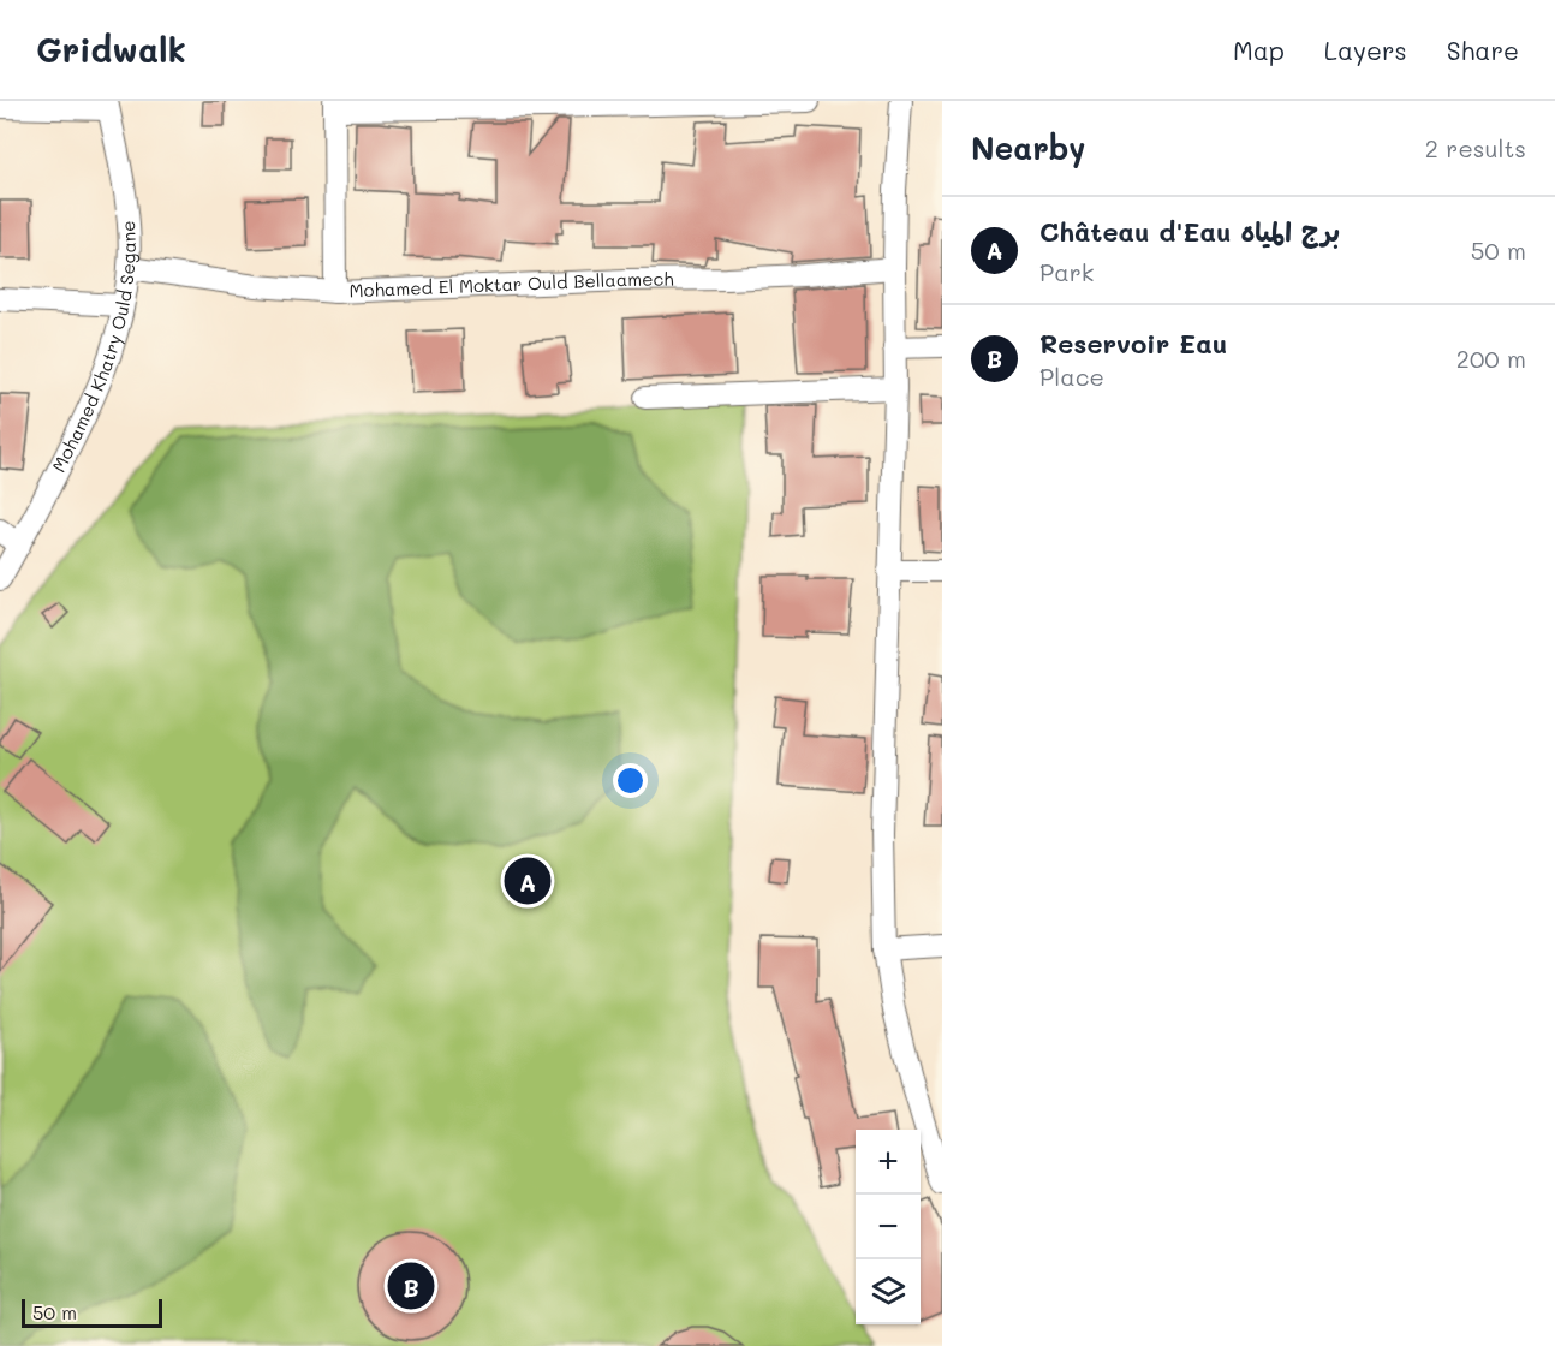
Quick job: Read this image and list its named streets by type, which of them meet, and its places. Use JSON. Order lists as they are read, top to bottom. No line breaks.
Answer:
{"streets":{"street":["Mohamed El Moktar Ould Bellaamech","Mohamed Khatry Ould Segane"]},"crossings":[["Mohamed El Moktar Ould Bellaamech","Mohamed Khatry Ould Segane"]],"scale_bar":"50 m","page":{"header":"Gridwalk","nav":["Map","Layers","Share"],"heading":["Nearby","2 results"],"list":[{"mark":"A","name":"Château d'Eau برج المياه","note":"Park","value":"50 m"},{"mark":"B","name":"Reservoir Eau","note":"Place","value":"200 m"}],"pins":["A","B"],"map_buttons":["+","−"],"scale":"50 m"}}
